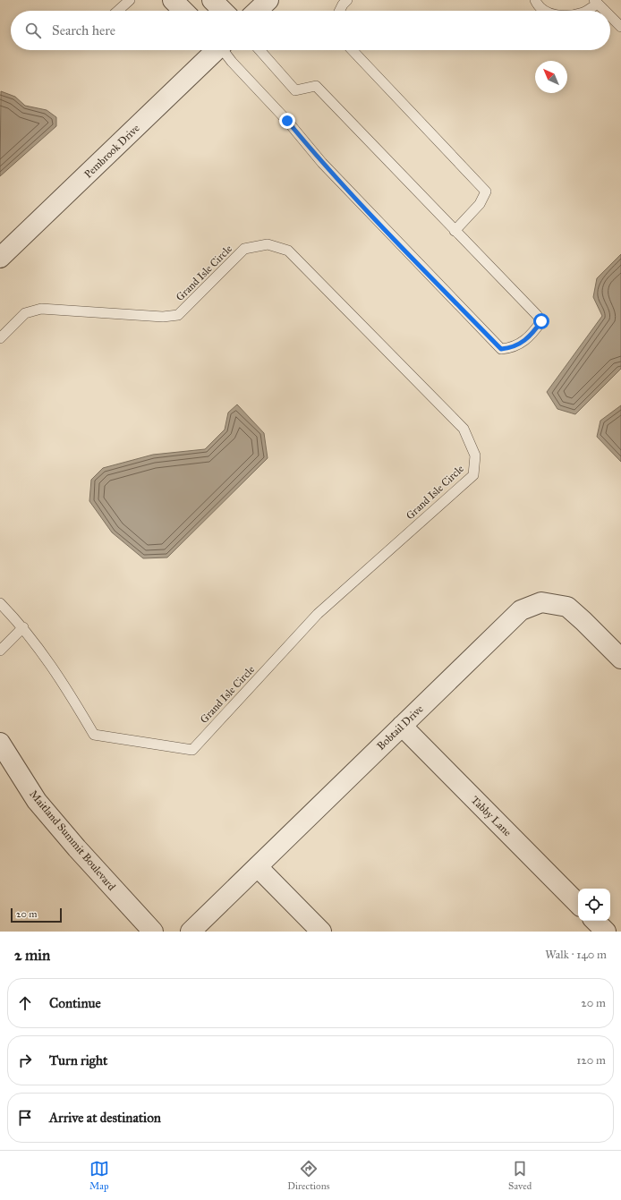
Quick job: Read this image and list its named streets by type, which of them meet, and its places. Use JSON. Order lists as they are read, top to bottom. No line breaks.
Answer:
{"streets":{"street":["Pembrook Drive","Bobtail Drive","Tabby Lane","Maitland Summit Boulevard"],"lane":["Grand Isle Circle"]},"crossings":[["Bobtail Drive","Tabby Lane"]],"scale_bar":"20 m","north":"top left","page":{"search":"Search here","scale":"20 m","heading":["2 min","Walk · 140 m"],"list":[["Continue","20 m"],["Turn right","120 m"],"Arrive at destination"],"nav":["Map","Directions","Saved"]}}
